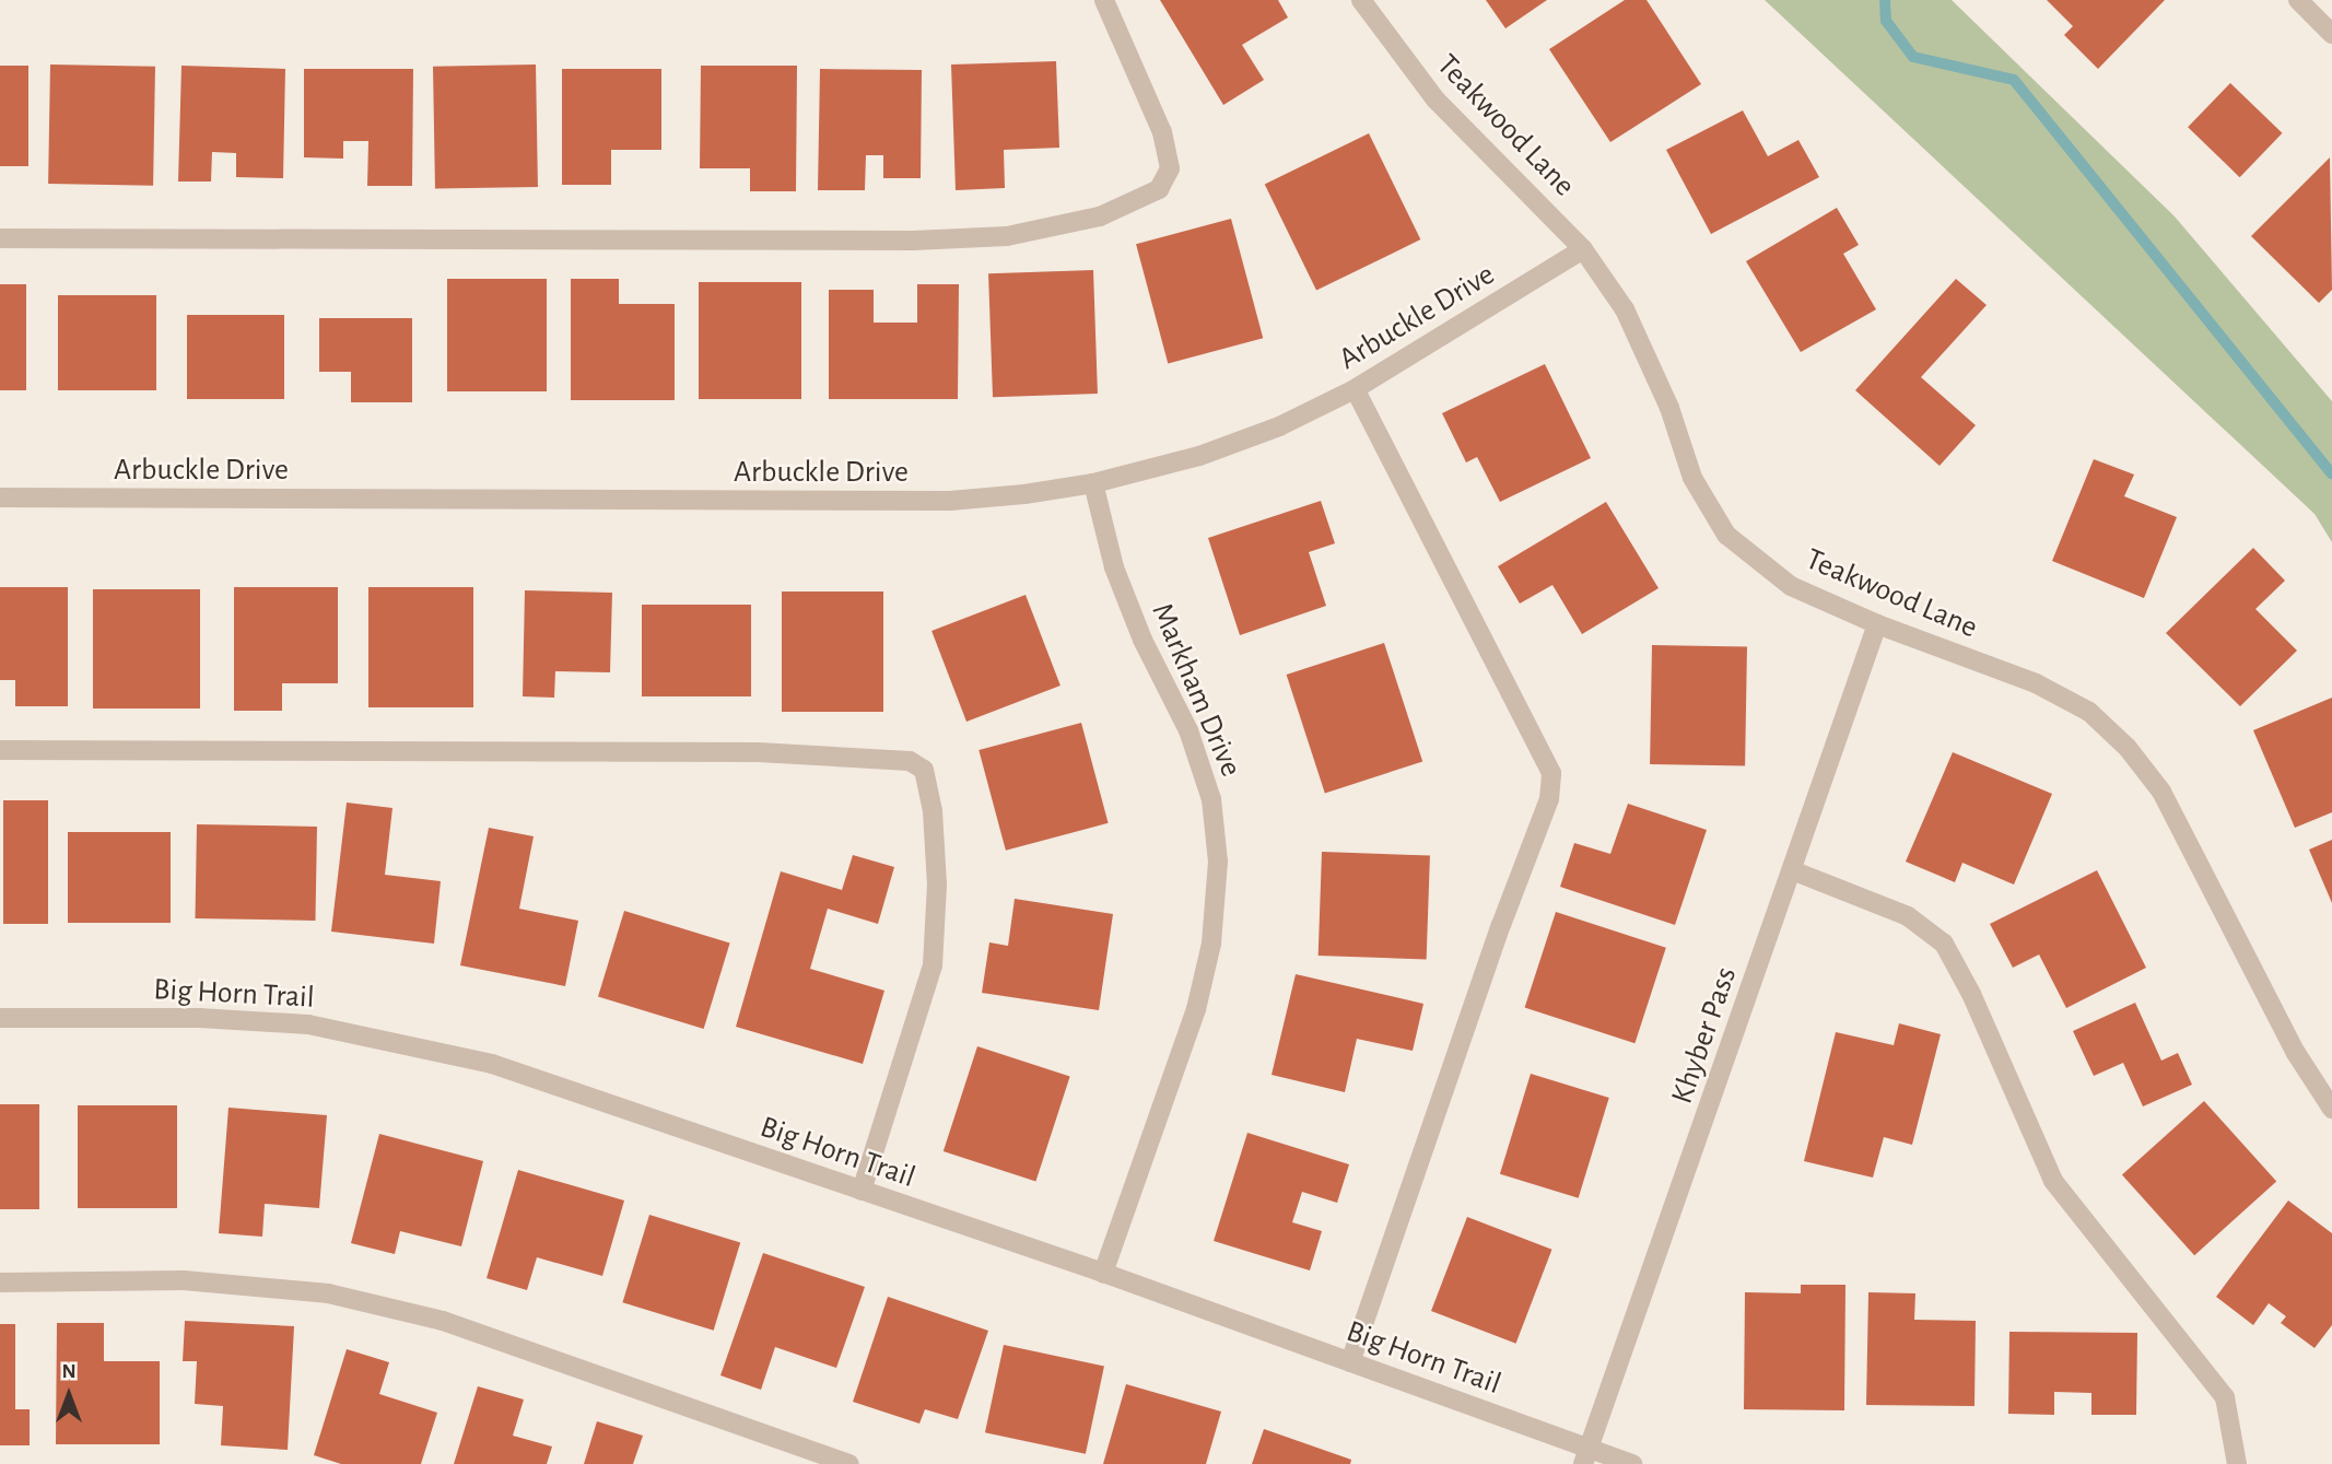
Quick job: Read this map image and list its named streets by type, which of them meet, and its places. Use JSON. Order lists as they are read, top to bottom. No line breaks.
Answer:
{"streets":{"street":["Teakwood Lane","Arbuckle Drive","Markham Drive","Big Horn Trail","Khyber Pass"]},"crossings":[["Teakwood Lane","Arbuckle Drive"],["Teakwood Lane","Khyber Pass"],["Arbuckle Drive","Markham Drive"],["Markham Drive","Big Horn Trail"],["Big Horn Trail","Khyber Pass"]],"north":"top"}
